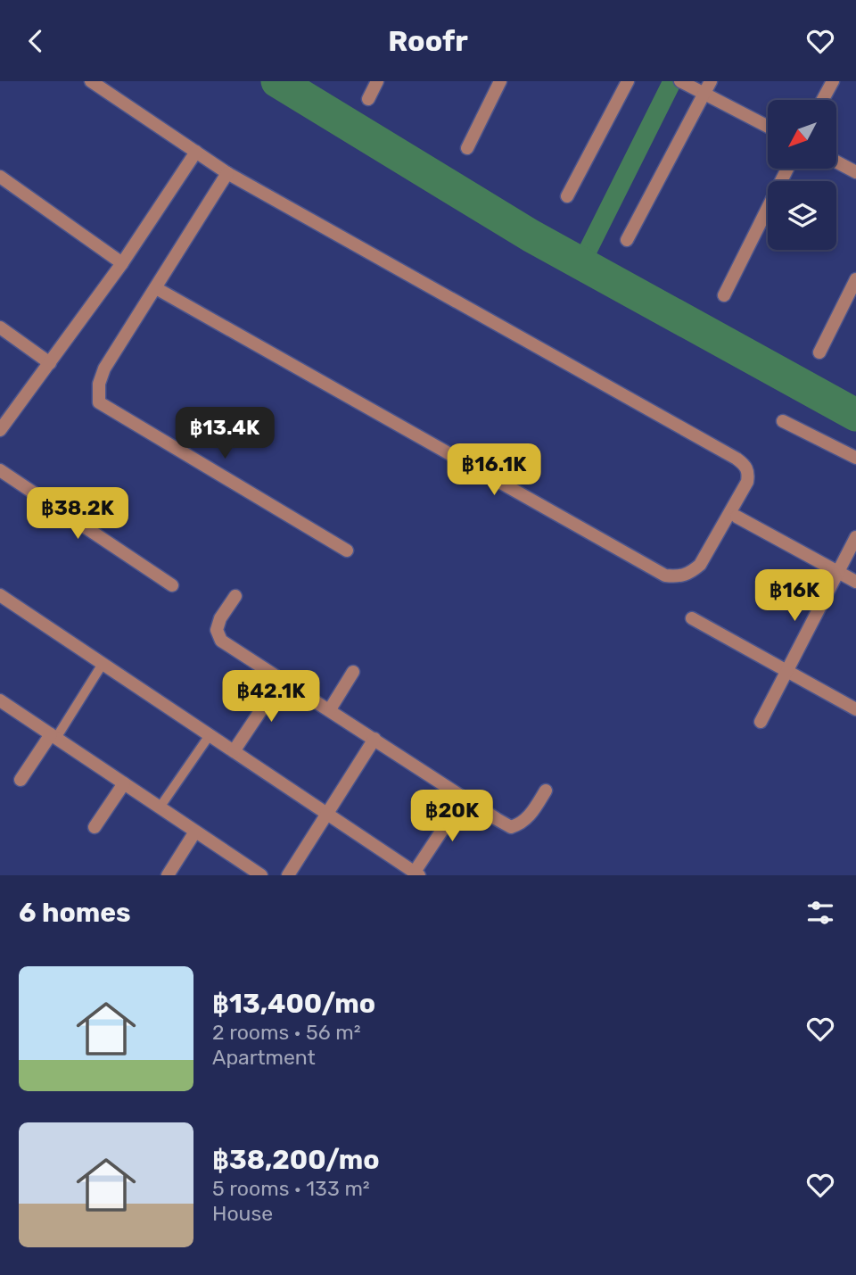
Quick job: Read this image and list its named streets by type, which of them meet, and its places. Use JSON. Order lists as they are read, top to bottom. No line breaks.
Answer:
{"north":"bottom left","page":{"header":"Roofr","price":["฿13.4K","฿16.1K","฿38.2K","฿16K","฿42.1K","฿20K"],"heading":"6 homes","list":[{"name":"฿13,400/mo","note":"2 rooms · 56 m² · Apartment"},{"name":"฿38,200/mo","note":"5 rooms · 133 m² · House"}]}}
